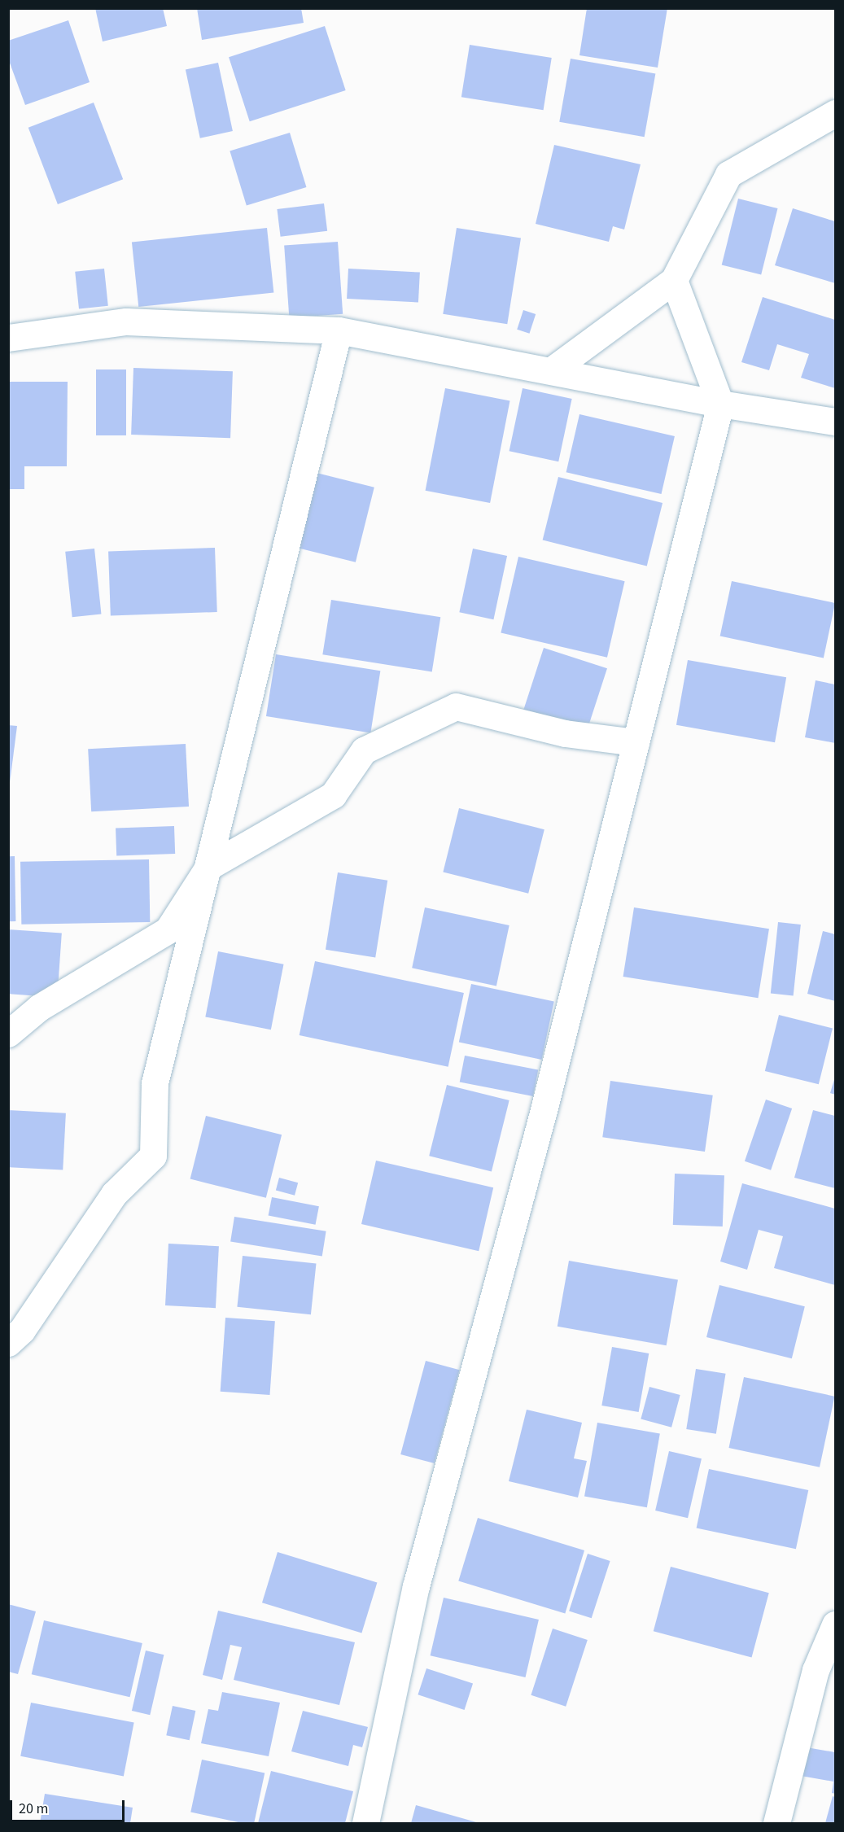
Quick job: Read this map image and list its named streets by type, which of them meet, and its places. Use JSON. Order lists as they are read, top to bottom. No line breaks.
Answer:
{"scale_bar":"20 m"}
